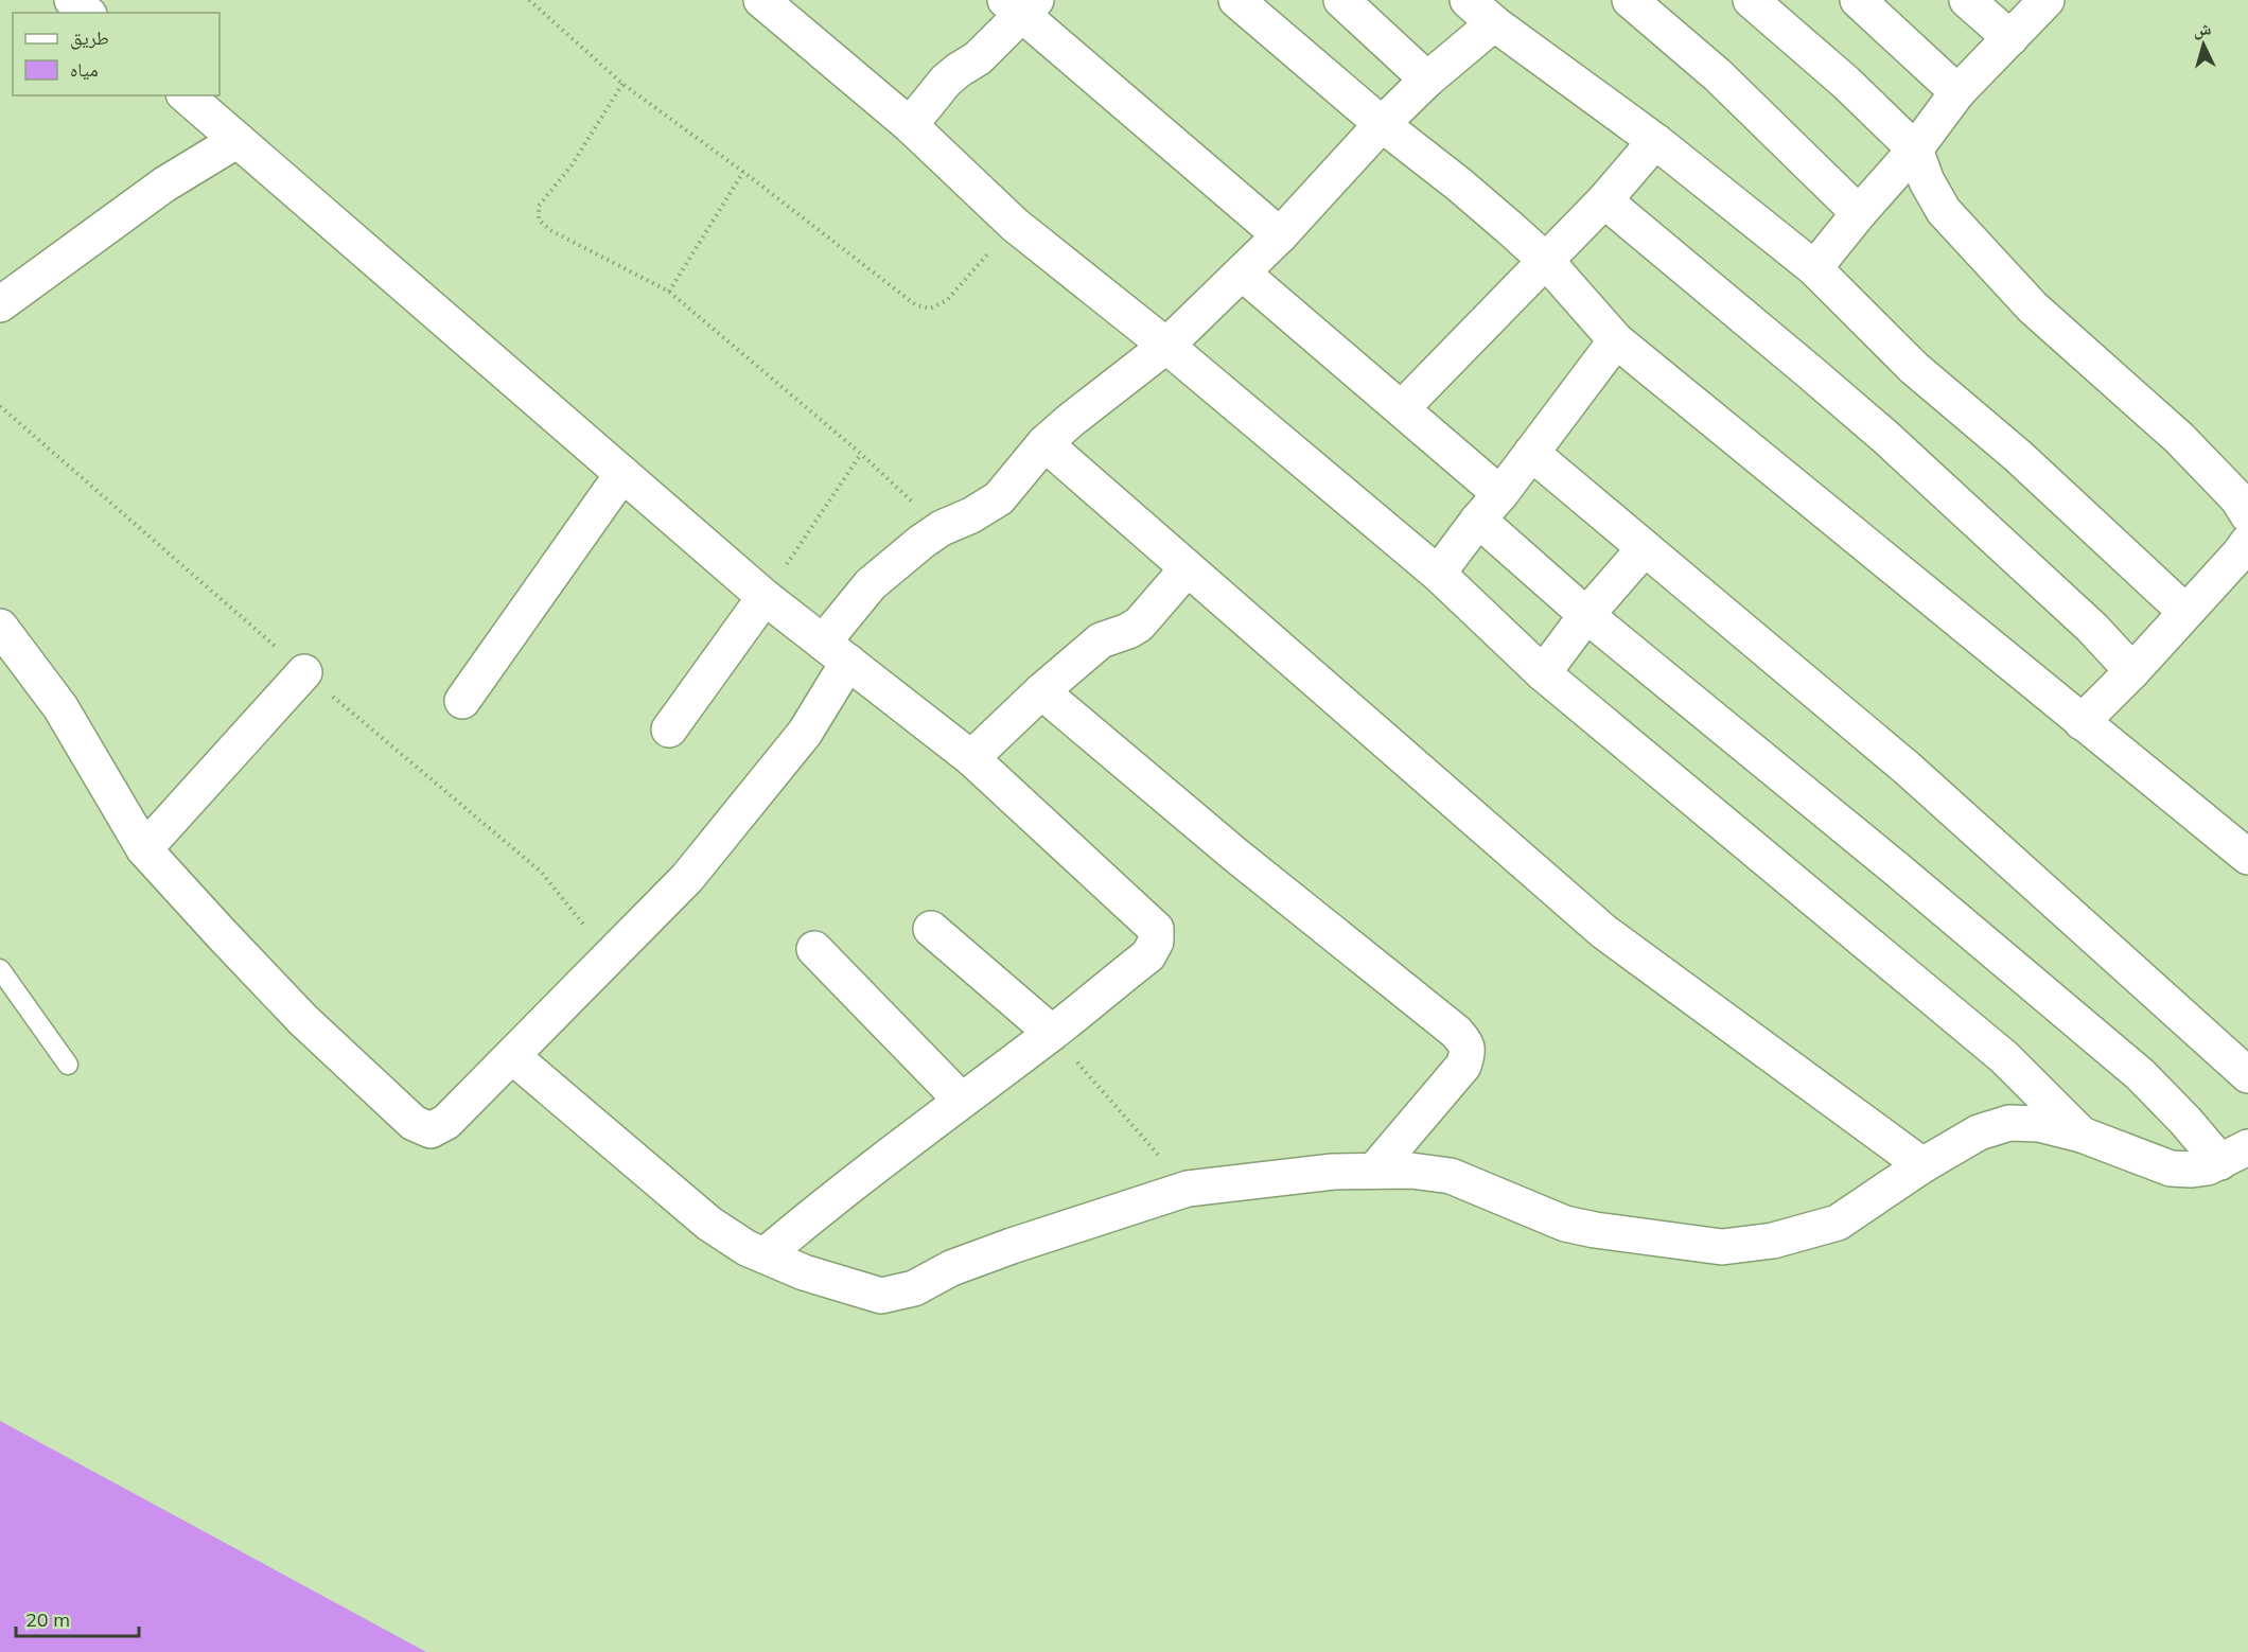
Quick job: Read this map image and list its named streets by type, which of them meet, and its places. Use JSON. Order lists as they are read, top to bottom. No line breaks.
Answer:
{"legend":["طريق","مياه"],"scale_bar":"20 m","north":"top"}
